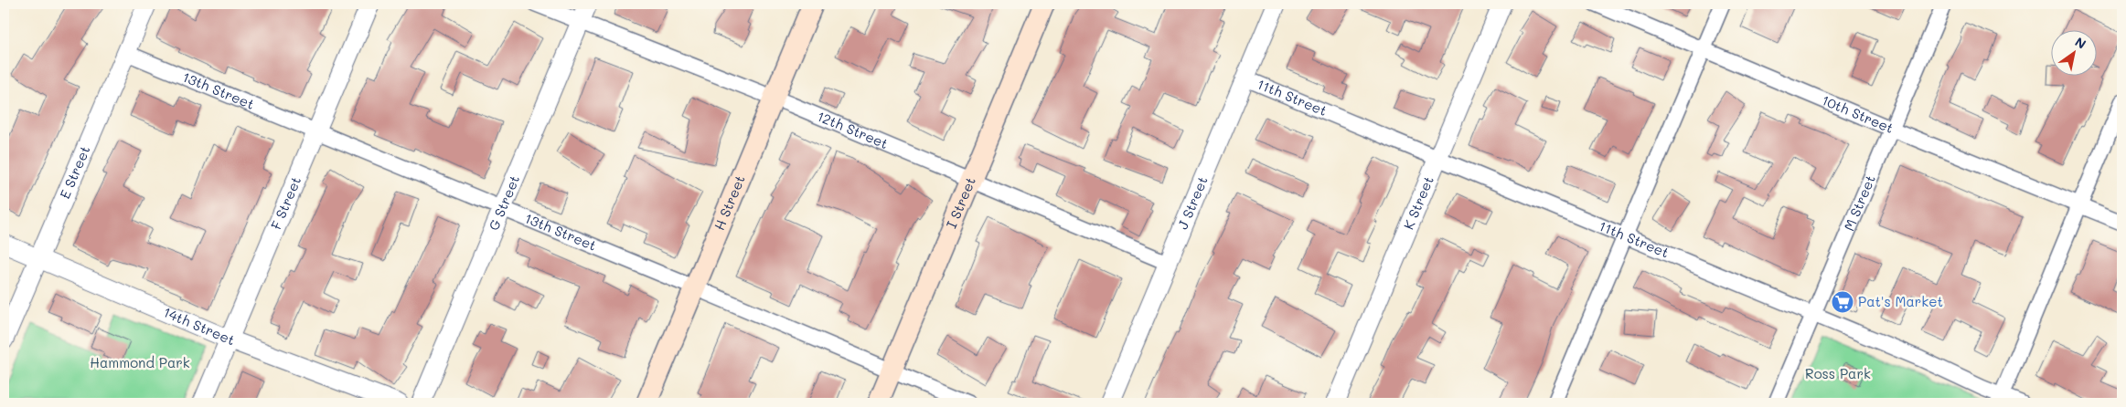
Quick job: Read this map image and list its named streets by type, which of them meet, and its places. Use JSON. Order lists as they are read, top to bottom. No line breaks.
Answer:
{"streets":{"main road":["H Street","I Street"],"street":["13th Street","11th Street","10th Street","12th Street","E Street","F Street","G Street","J Street","K Street","M Street","14th Street"]},"crossings":[["13th Street","E Street"],["13th Street","F Street"],["13th Street","G Street"],["13th Street","H Street"],["13th Street","I Street"],["11th Street","J Street"],["11th Street","K Street"],["11th Street","M Street"],["10th Street","M Street"],["12th Street","G Street"],["12th Street","H Street"],["12th Street","I Street"],["12th Street","J Street"],["E Street","14th Street"],["F Street","14th Street"]],"parks":["Hammond Park","Ross Park"],"places":{"supermarket":["Pat's Market"]},"north":"top right"}
